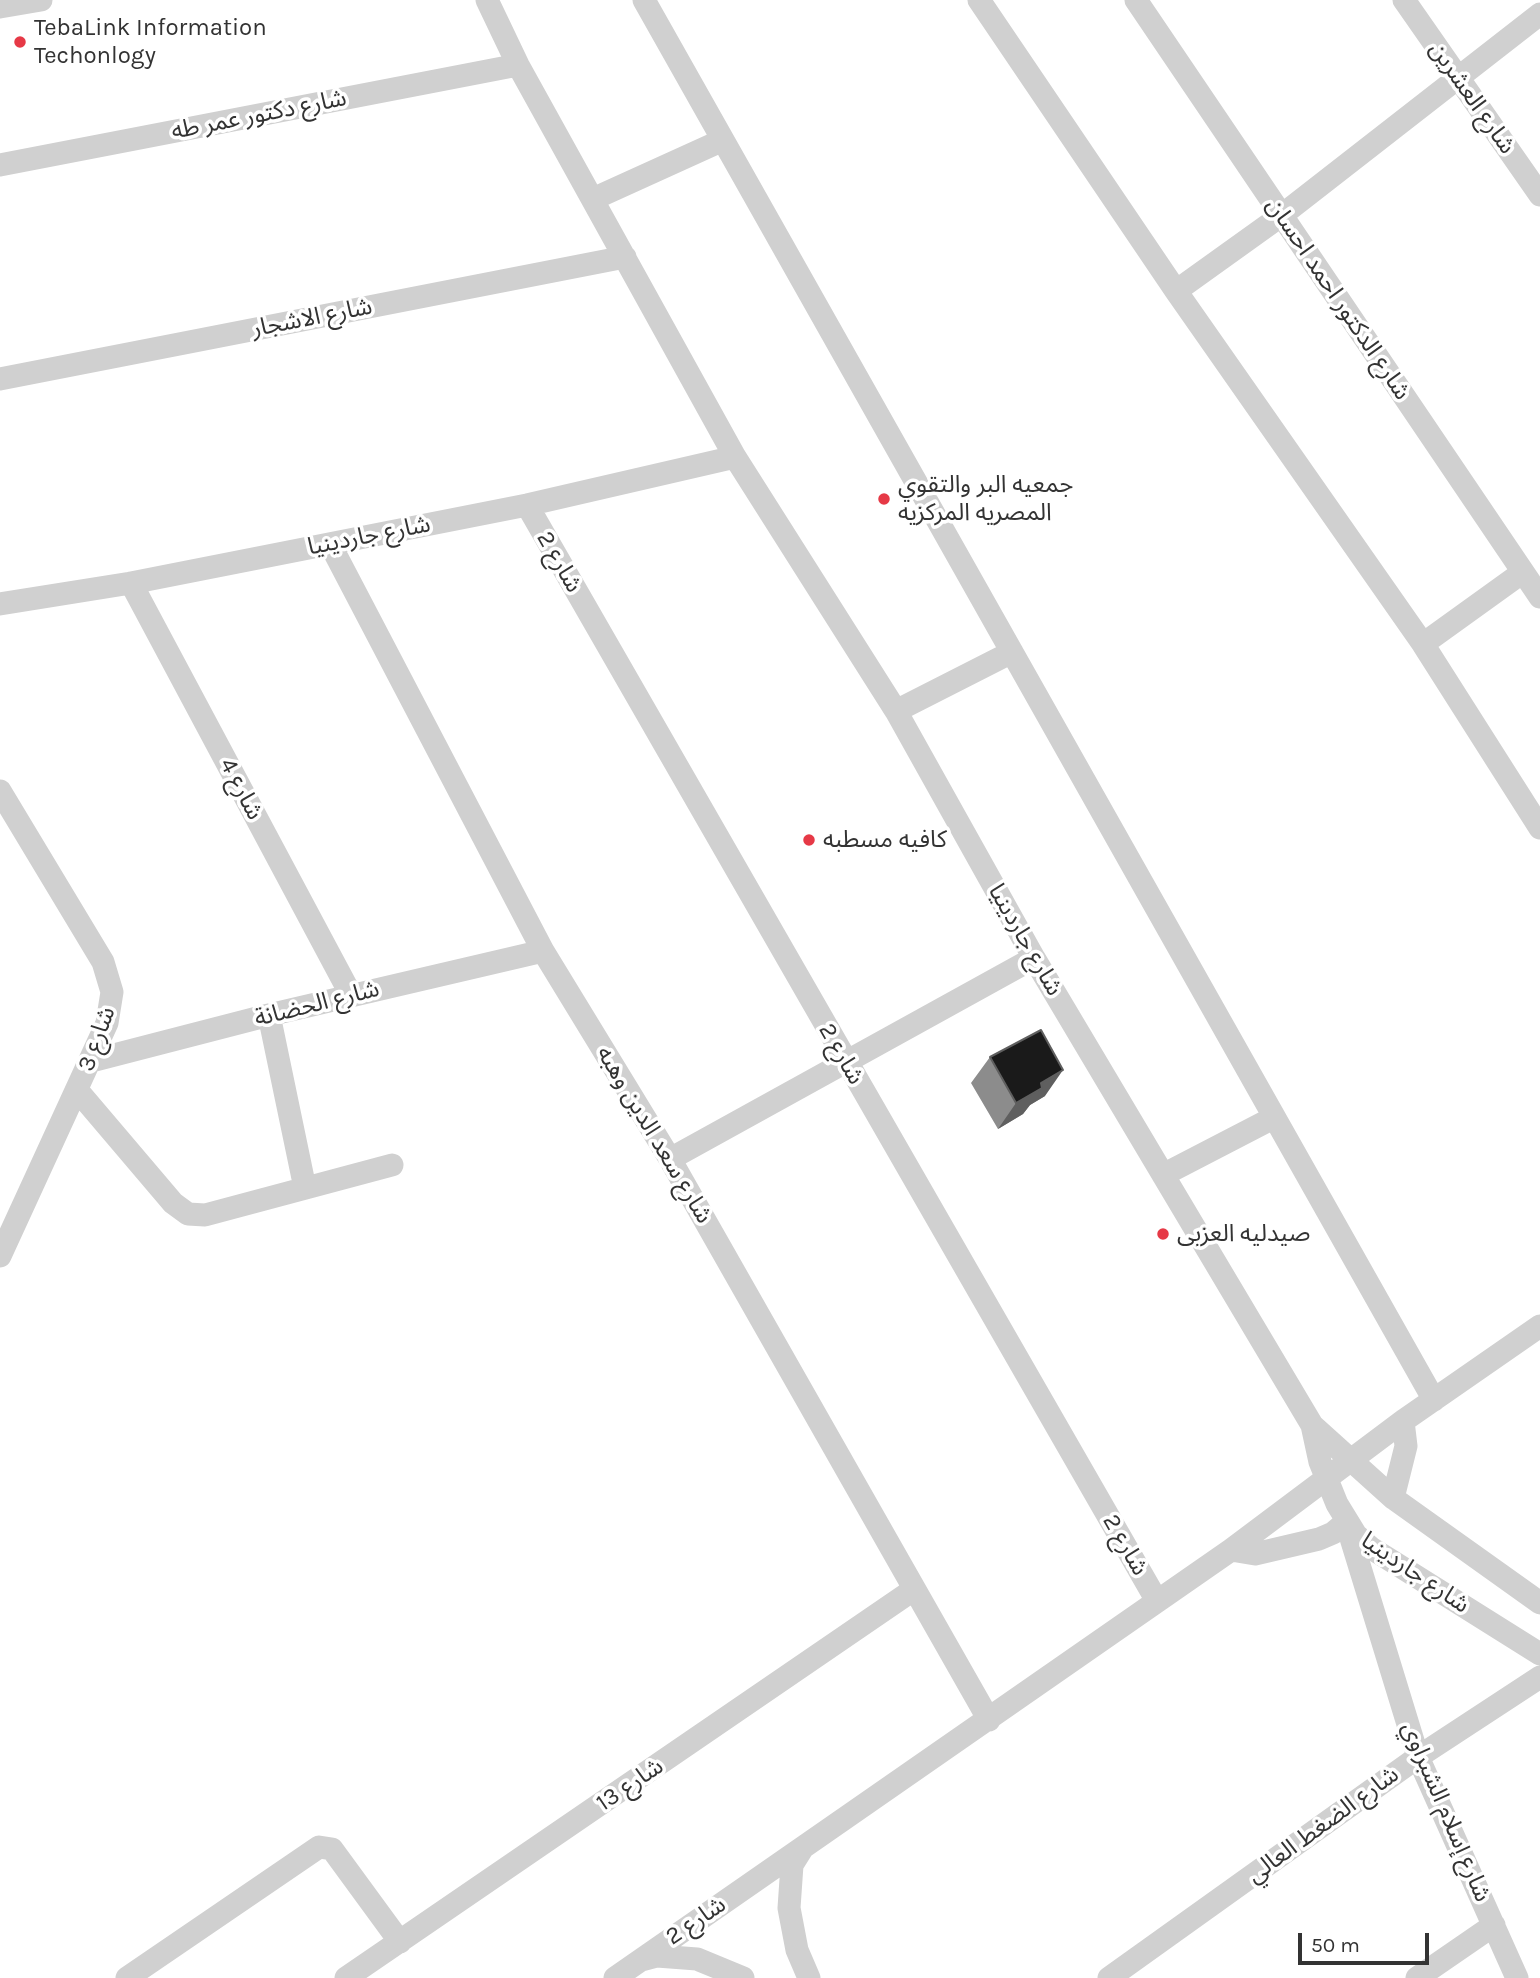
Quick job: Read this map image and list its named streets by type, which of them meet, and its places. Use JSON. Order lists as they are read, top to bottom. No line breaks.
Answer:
{"streets":{"street":["شارع العشرين","شارع دكتور عمر طه","شارع الدكتور احمد احسان","شارع الاشجار","شارع جاردينيا","شارع 2","شارع 4","شارع الحضانة","شارع 3","شارع سعد الدين وهبه","شارع 13","شارع إسلام الشبراوي","شارع الضغط العالي"]},"crossings":[["شارع دكتور عمر طه","شارع جاردينيا"],["شارع الاشجار","شارع جاردينيا"],["شارع جاردينيا","شارع 2"],["شارع جاردينيا","شارع 4"],["شارع جاردينيا","شارع سعد الدين وهبه"],["شارع جاردينيا","شارع إسلام الشبراوي"],["شارع 2","شارع سعد الدين وهبه"],["شارع 4","شارع الحضانة"],["شارع الحضانة","شارع 3"],["شارع الحضانة","شارع سعد الدين وهبه"],["شارع سعد الدين وهبه","شارع 13"],["شارع إسلام الشبراوي","شارع الضغط العالي"]],"places":["TebaLink Information Techonlogy","جمعيه البر والتقوي المصريه المركزيه","كافيه مسطبه","صيدليه العزبى"],"scale_bar":"50 m"}
